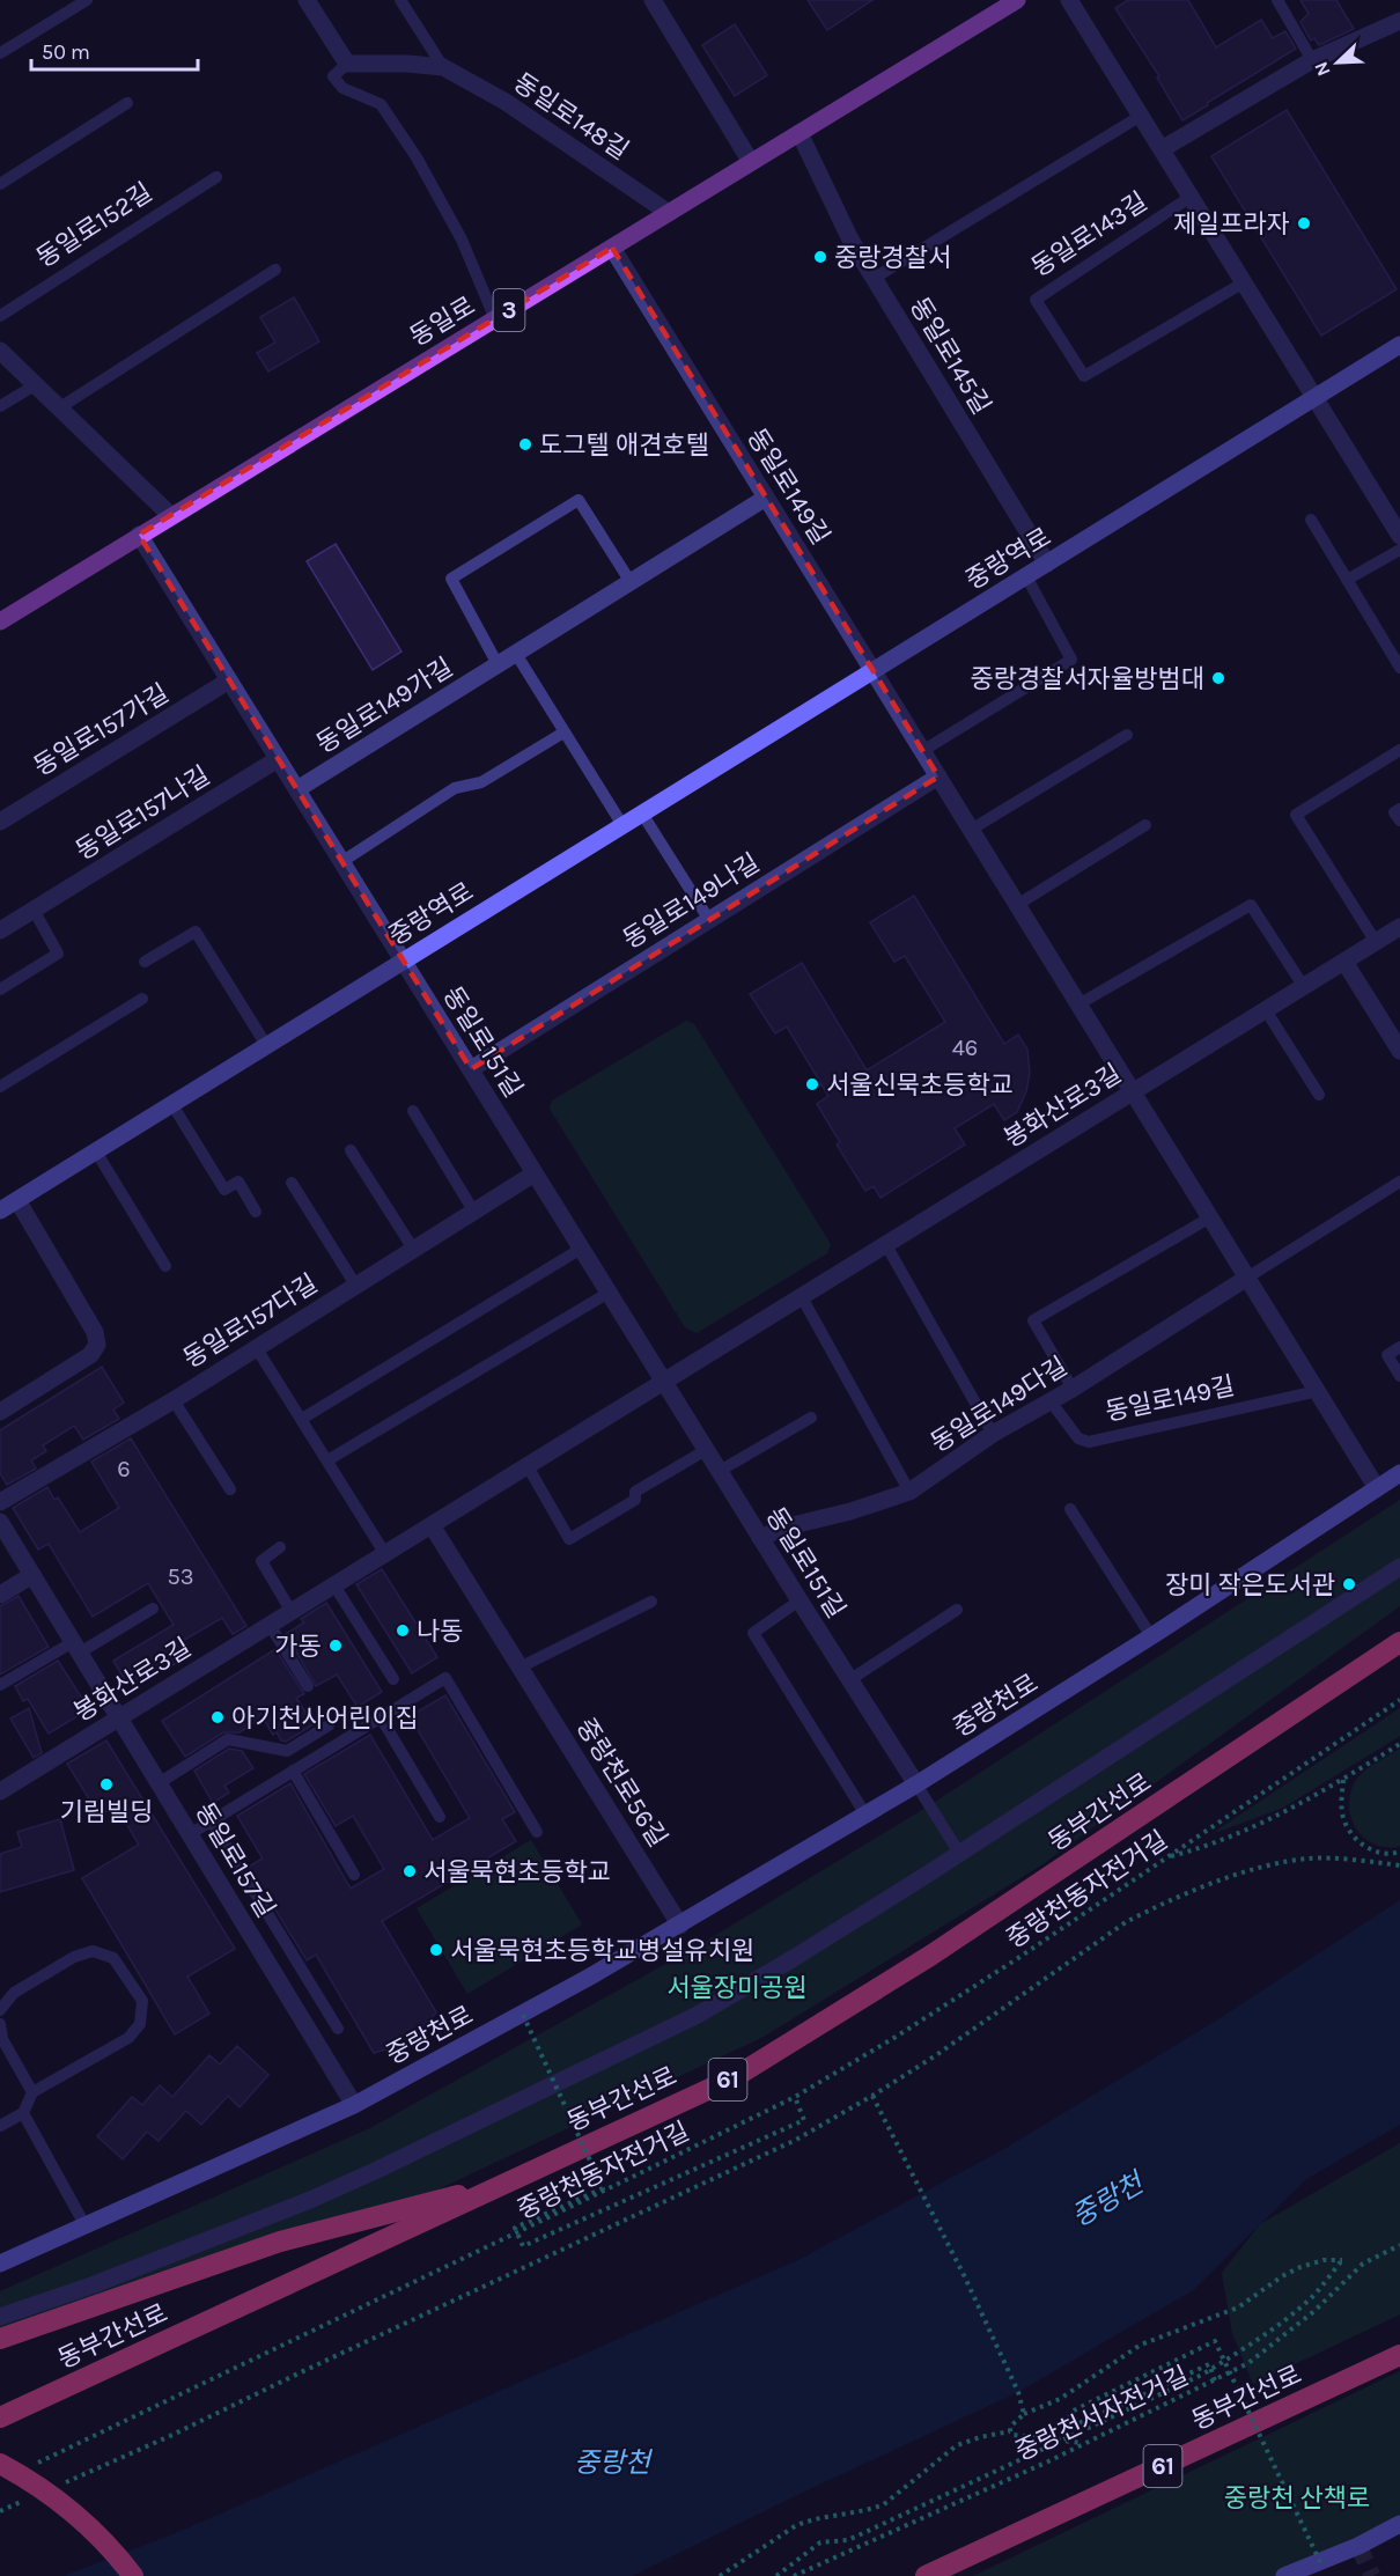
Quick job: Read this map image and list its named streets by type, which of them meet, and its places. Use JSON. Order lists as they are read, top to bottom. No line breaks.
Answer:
{"streets":{"highway":["동부간선로","61"],"main road":["3","동일로"],"street":["동일로148길","동일로145길","동일로149길","중랑역로","동일로149가길","동일로157가길","동일로157나길","동일로149나길","동일로151길","봉화산로3길","동일로157다길","동일로149다길","중랑천로","중랑천로56길","동일로157길"],"lane":["동일로152길","동일로143길"],"path":["중랑천동자전거길","중랑천서자전거길"]},"crossings":[["동일로148길","동일로"],["동일로","동일로145길"],["동일로","동일로149길"],["동일로","동일로151길"],["동일로145길","중랑역로"],["동일로149길","중랑역로"],["동일로149길","동일로149가길"],["동일로149길","동일로149나길"],["동일로149길","봉화산로3길"],["동일로149길","동일로149다길"],["동일로149길","중랑천로"],["중랑역로","동일로151길"],["동일로149가길","동일로151길"],["동일로157가길","동일로151길"],["동일로157나길","동일로151길"],["동일로149나길","동일로151길"],["동일로151길","봉화산로3길"],["동일로151길","동일로157다길"],["동일로151길","동일로149다길"],["동일로151길","중랑천로"],["봉화산로3길","중랑천로56길"],["봉화산로3길","동일로157길"],["중랑천로","중랑천로56길"],["중랑천로","동일로157길"]],"water":["중랑천"],"parks":["서울장미공원","중랑천 산책로"],"places":["제일프라자","중랑경찰서","도그텔 애견호텔","중랑경찰서자율방범대","서울신묵초등학교","장미 작은도서관","나동","가동","아기천사어린이집","기림빌딩","서울묵현초등학교","서울묵현초등학교병설유치원"],"house_numbers":["46","6","53"],"scale_bar":"50 m","north":"bottom left"}
